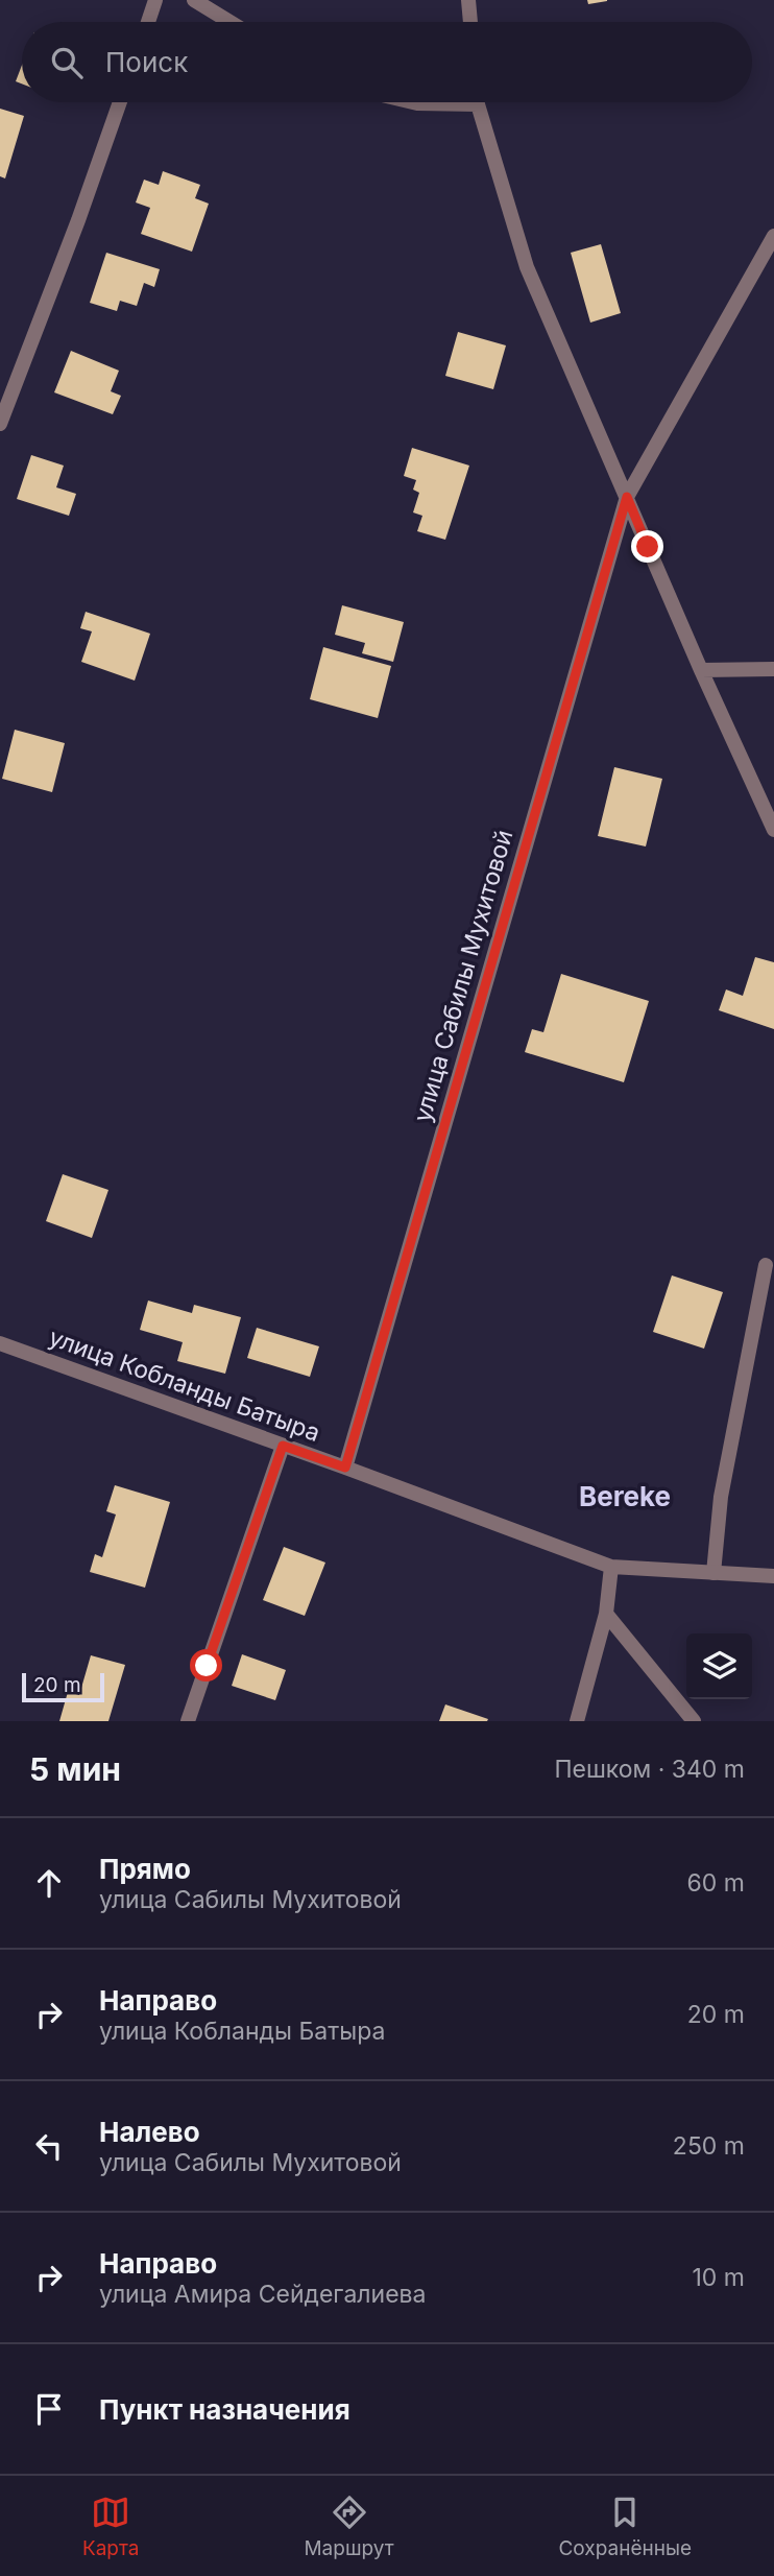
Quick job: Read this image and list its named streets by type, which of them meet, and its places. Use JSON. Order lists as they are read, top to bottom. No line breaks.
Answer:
{"streets":{"street":["улица Сабилы Мухитовой","улица Кобланды Батыра"]},"crossings":[["улица Сабилы Мухитовой","улица Кобланды Батыра"]],"districts":["Bereke"],"scale_bar":"20 m","page":{"search":"Поиск","scale":"20 m","heading":["5 мин","Пешком · 340 m"],"list":[["Прямо","улица Сабилы Мухитовой","60 m"],["Направо","улица Кобланды Батыра","20 m"],["Налево","улица Сабилы Мухитовой","250 m"],["Направо","улица Амира Сейдегалиева","10 m"],"Пункт назначения"],"nav":["Карта","Маршрут","Сохранённые"]}}
